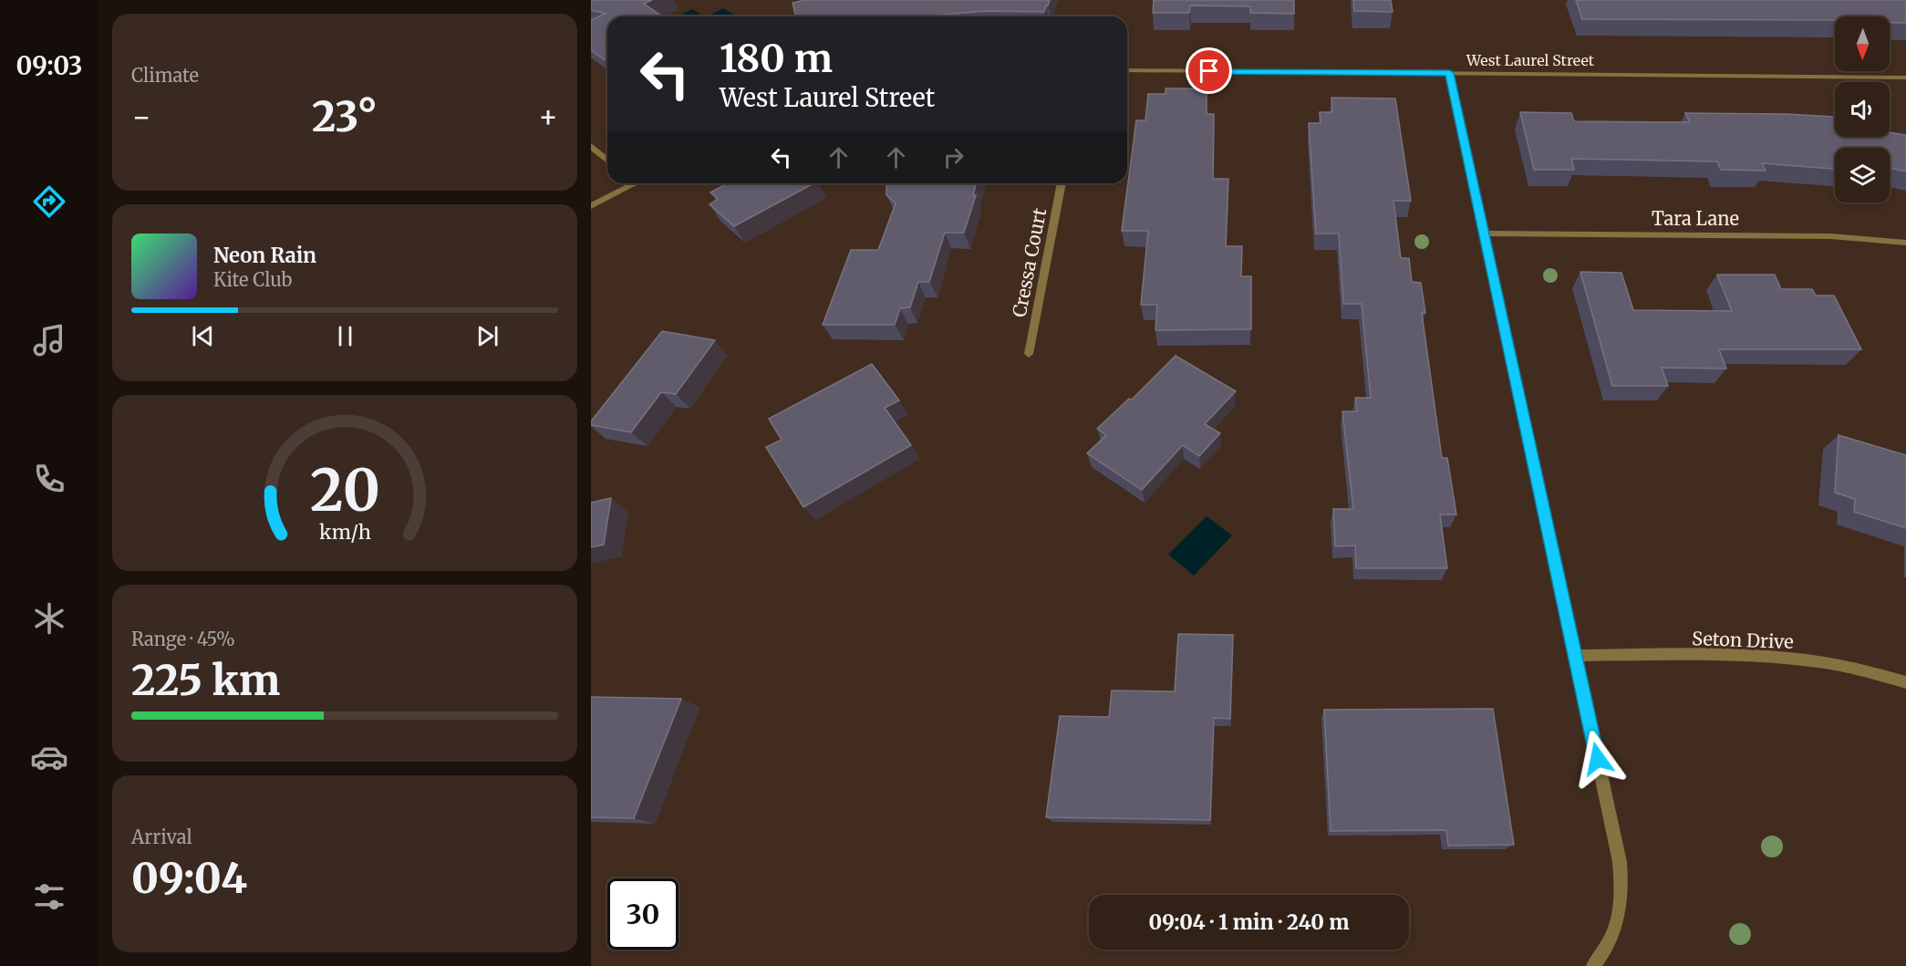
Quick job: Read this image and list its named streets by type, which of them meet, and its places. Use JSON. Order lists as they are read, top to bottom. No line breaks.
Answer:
{"streets":{"street":["West Laurel Street","Tara Lane","Cressa Court","Seton Drive"]},"north":"bottom","page":{"tabs":"09:03","tile":["Climate",["Range · 45%","225 km"],["Arrival","09:04"]],"turn":["180 m","West Laurel Street"],"heat":["−","23°","+"],"song":["Neon Rain","Kite Club"],"limit":"30","trip":"09:04 · 1 min · 240 m","gauge":["20","km/h"]}}
